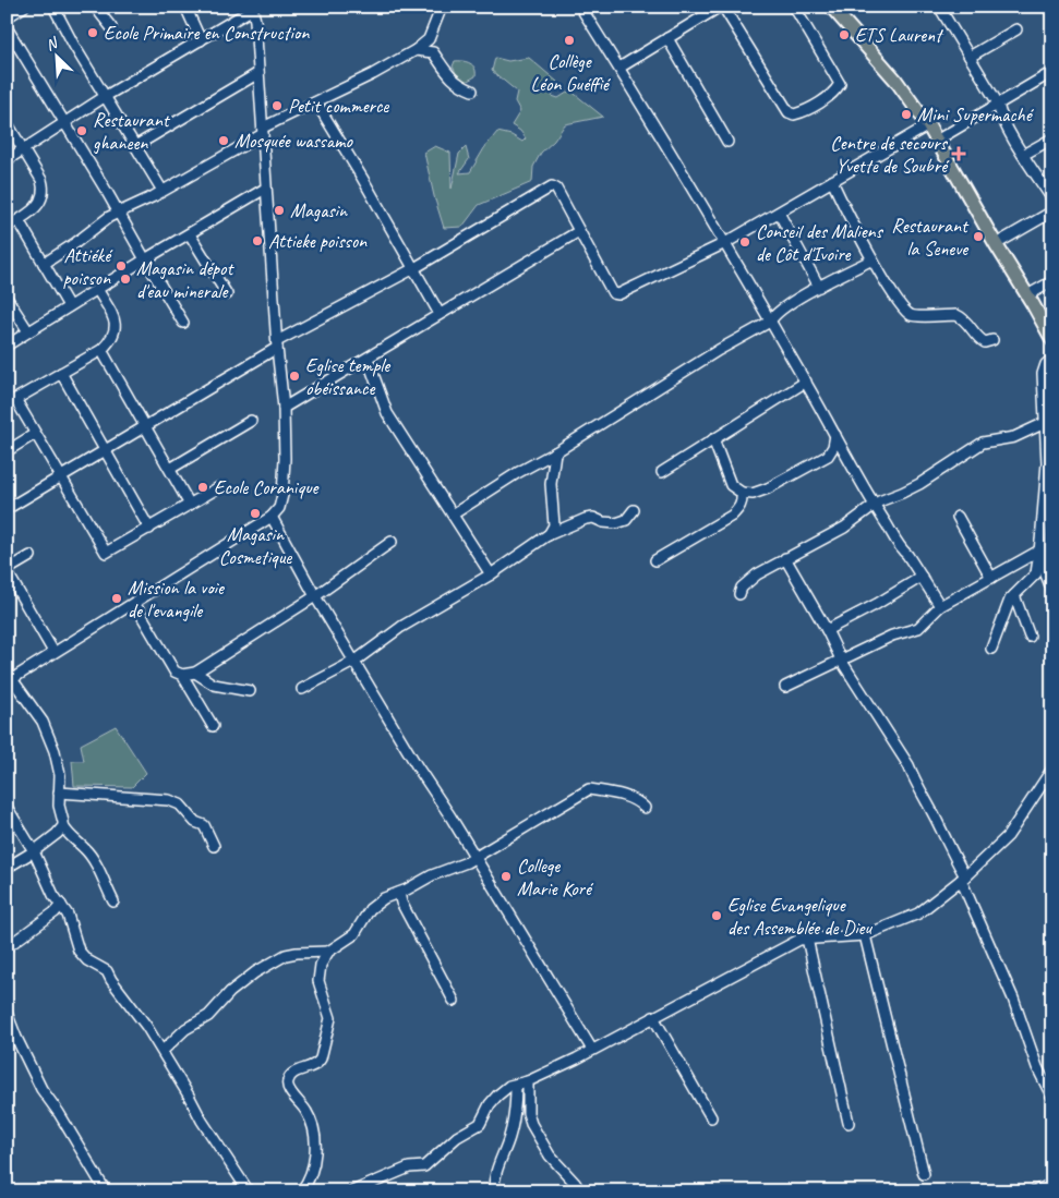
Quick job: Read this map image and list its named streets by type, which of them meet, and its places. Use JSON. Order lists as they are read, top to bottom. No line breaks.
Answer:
{"places":{"other":["Ecole Primaire en Construction","ETS Laurent","Collège Léon Guéffié","Petit commerce","Mini Supermaché","Restaurant ghaneen","Mosquée wassamo","Magasin","Restaurant la Seneve","Attieke poisson","Conseil des Maliens de Côt d'Ivoire","Attiéké poisson","Magasin dépot d'eau minerale","Eglise temple obéissance","Ecole Coranique","Magasin Cosmetique","Mission la voie de l'evangile","College Marie Koré","Eglise Evangelique des Assemblée de Dieu"],"health":["Centre de secours Yvette de Soubré"]},"north":"top left"}
